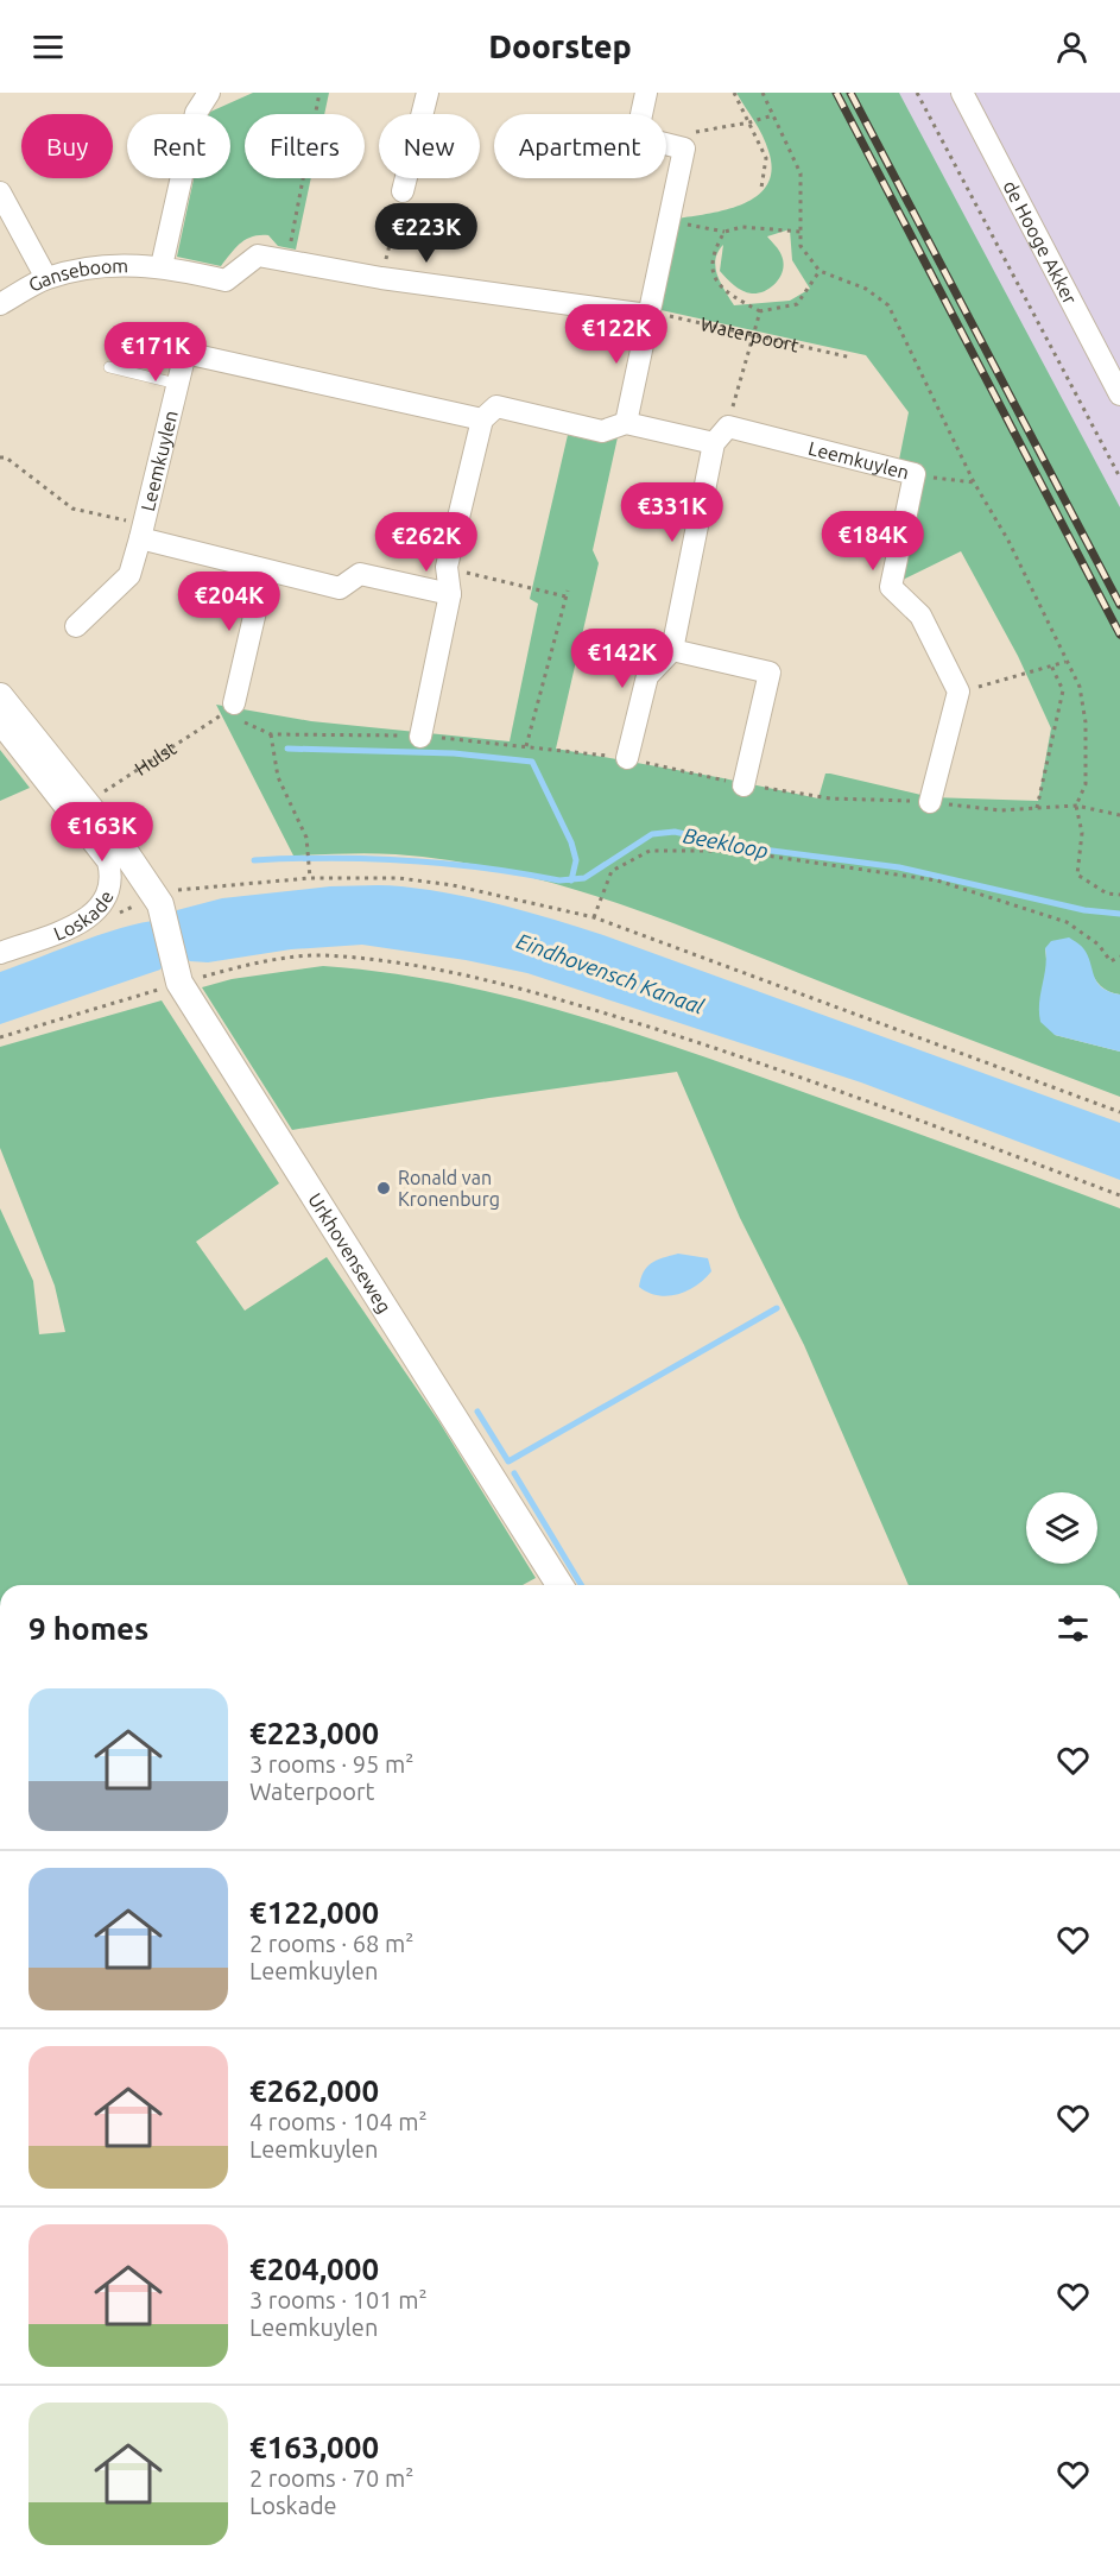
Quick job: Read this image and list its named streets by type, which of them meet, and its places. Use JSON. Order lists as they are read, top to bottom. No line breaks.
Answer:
{"streets":{"street":["de Hooge Akker","Ganseboom","Leemkuylen","Loskade","Urkhovenseweg"],"path":["Waterpoort","Hulst"]},"water":["Beekloop","Eindhovensch Kanaal"],"places":["Ronald van Kronenburg"],"page":{"header":"Doorstep","chip":["Buy","Rent","Filters","New","Apartment"],"price":["€223K","€122K","€171K","€331K","€184K","€262K","€204K","€142K","€163K"],"heading":"9 homes","list":[{"name":"€223,000","note":"3 rooms · 95 m² · Waterpoort"},{"name":"€122,000","note":"2 rooms · 68 m² · Leemkuylen"},{"name":"€262,000","note":"4 rooms · 104 m² · Leemkuylen"},{"name":"€204,000","note":"3 rooms · 101 m² · Leemkuylen"},{"name":"€163,000","note":"2 rooms · 70 m² · Loskade"}]}}
